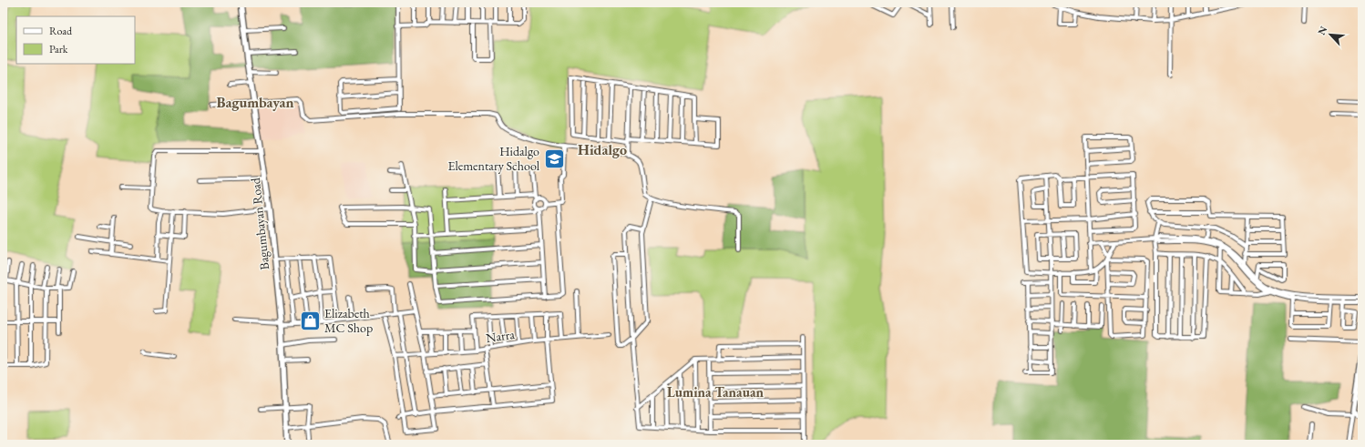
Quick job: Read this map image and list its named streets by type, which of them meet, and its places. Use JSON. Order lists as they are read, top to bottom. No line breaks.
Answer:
{"streets":{"street":["Bagumbayan Road","Narra"]},"districts":["Bagumbayan","Hidalgo","Lumina Tanauan"],"places":{"school or university":["Hidalgo Elementary School"],"shop":["Elizabeth MC Shop"]},"legend":["Road","Park"],"north":"top left"}
